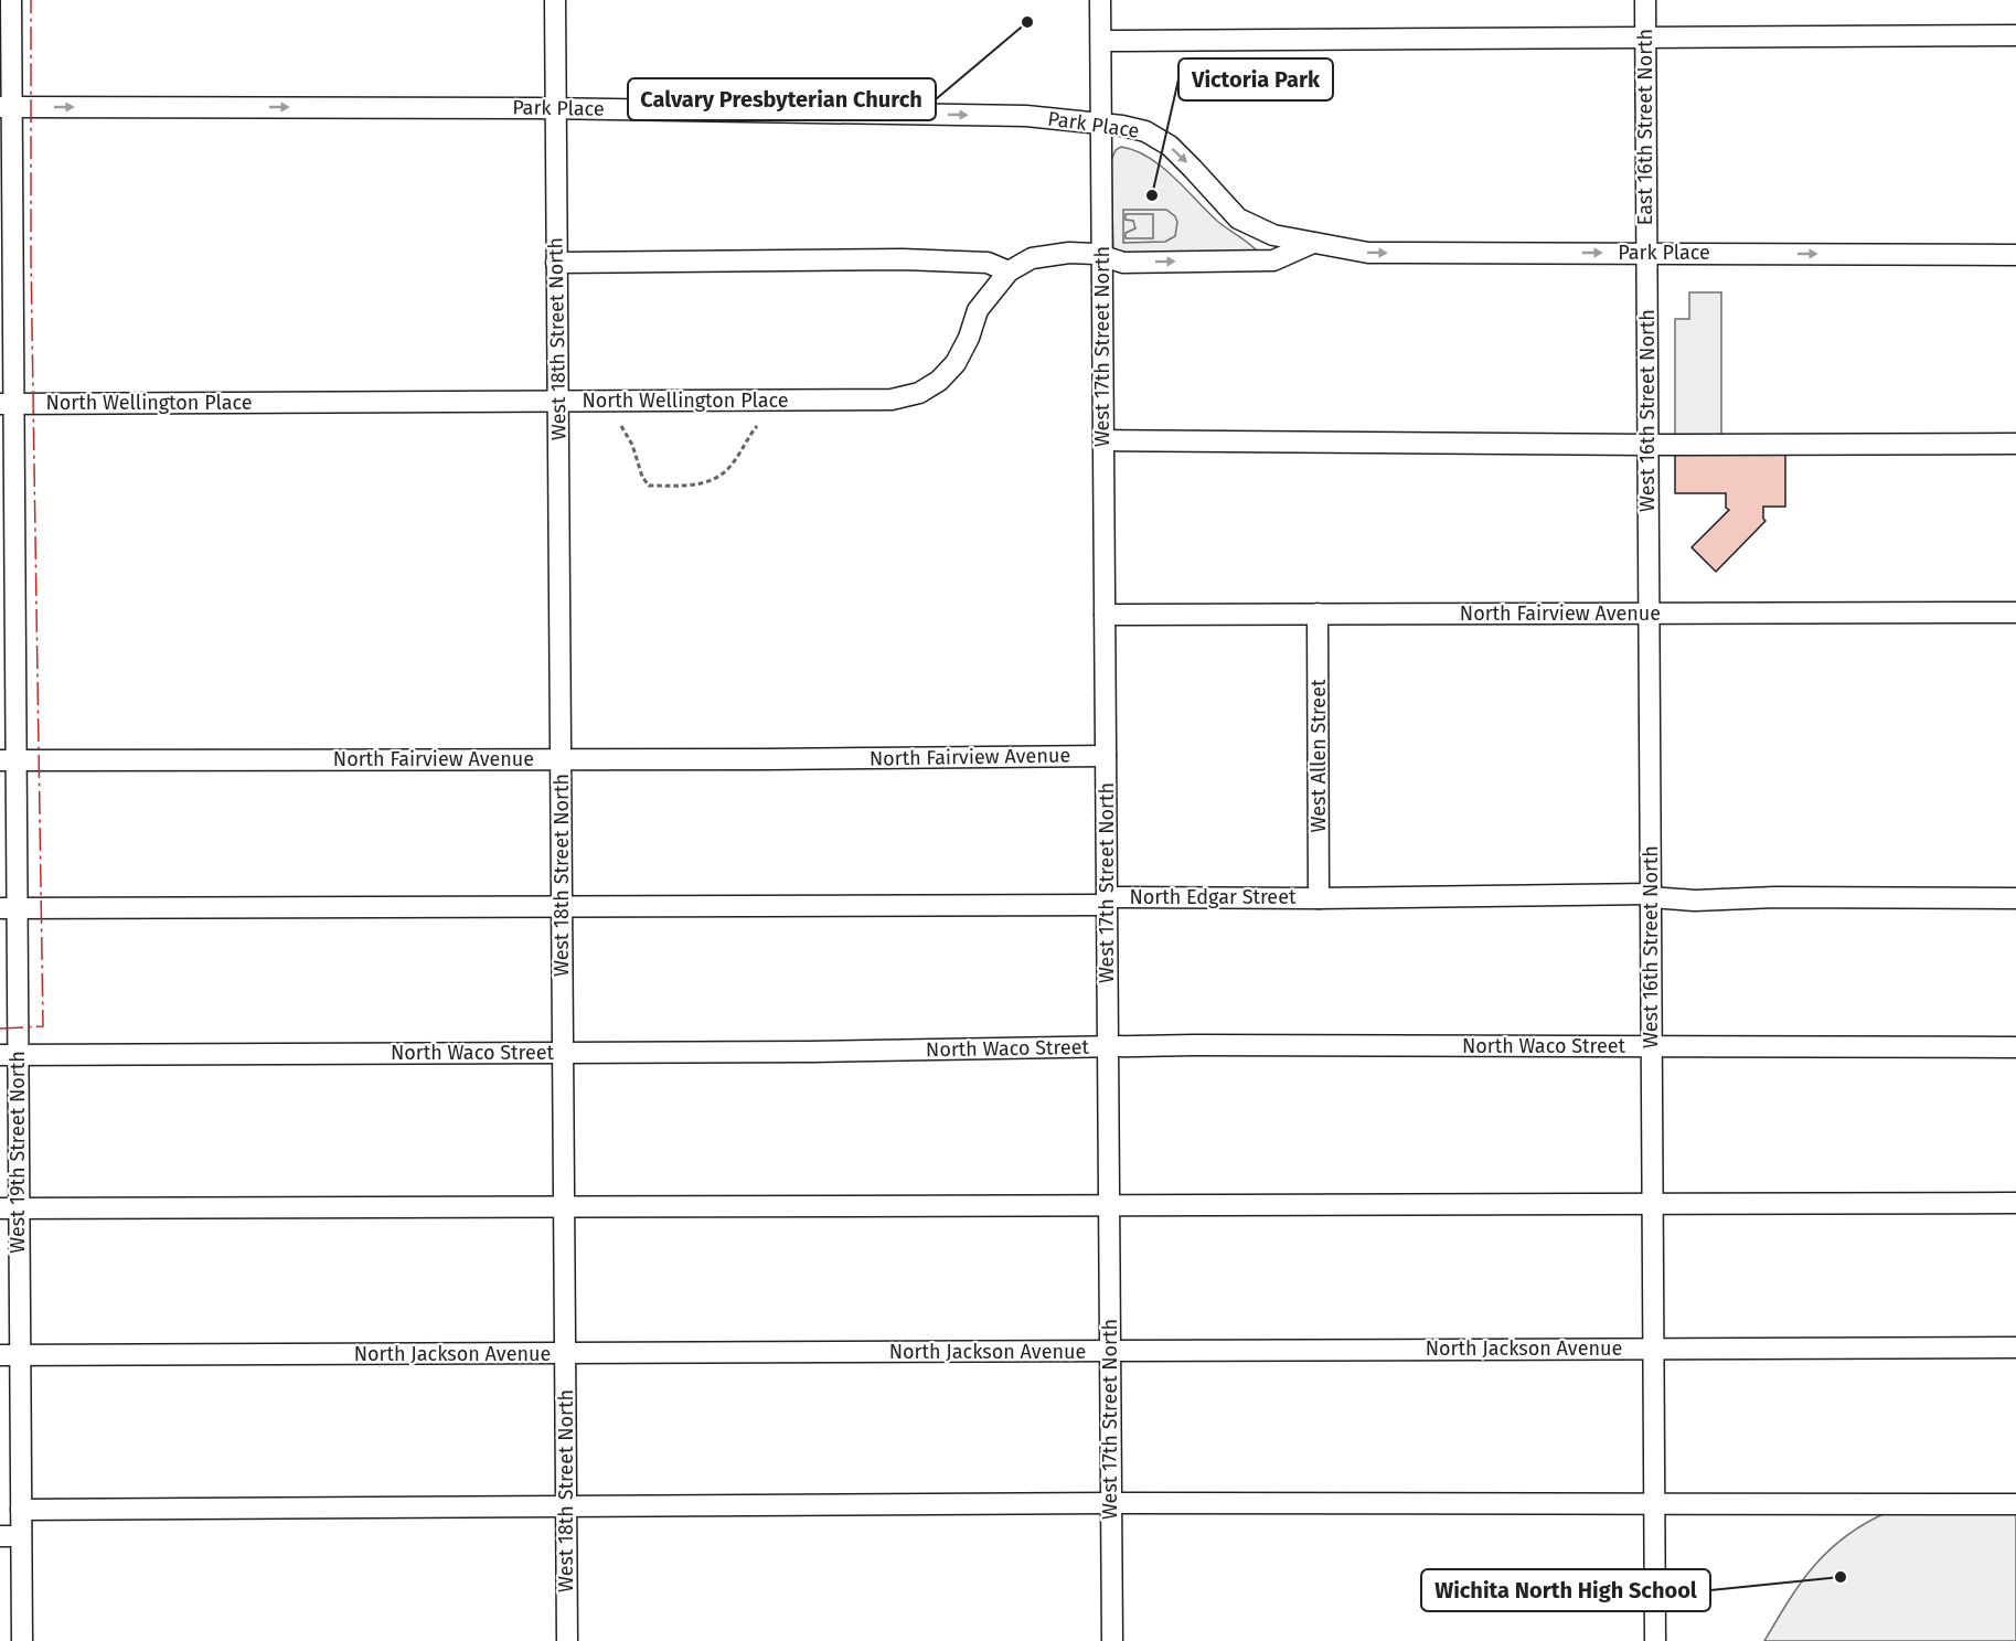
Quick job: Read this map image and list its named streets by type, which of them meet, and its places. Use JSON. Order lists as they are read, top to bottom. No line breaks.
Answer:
{"streets":{"street":["Park Place","East 16th Street North","West 18th Street North","West 17th Street North","North Wellington Place","West 16th Street North","North Fairview Avenue","West Allen Street","North Edgar Street","North Waco Street","West 19th Street North","North Jackson Avenue"]},"crossings":[["Park Place","East 16th Street North"],["Park Place","West 18th Street North"],["Park Place","West 17th Street North"],["Park Place","West 16th Street North"],["Park Place","West 19th Street North"],["East 16th Street North","West 16th Street North"],["West 18th Street North","North Wellington Place"],["West 18th Street North","North Fairview Avenue"],["West 18th Street North","North Edgar Street"],["West 18th Street North","North Waco Street"],["West 18th Street North","North Jackson Avenue"],["West 17th Street North","North Wellington Place"],["West 17th Street North","North Fairview Avenue"],["West 17th Street North","North Edgar Street"],["West 17th Street North","North Waco Street"],["West 17th Street North","North Jackson Avenue"],["North Wellington Place","West 19th Street North"],["West 16th Street North","North Fairview Avenue"],["West 16th Street North","North Edgar Street"],["West 16th Street North","North Waco Street"],["West 16th Street North","North Jackson Avenue"],["North Fairview Avenue","West Allen Street"],["North Fairview Avenue","West 19th Street North"],["West Allen Street","North Edgar Street"],["North Edgar Street","West 19th Street North"],["North Waco Street","West 19th Street North"],["West 19th Street North","North Jackson Avenue"]],"places":["Calvary Presbyterian Church","Victoria Park","Wichita North High School"]}
